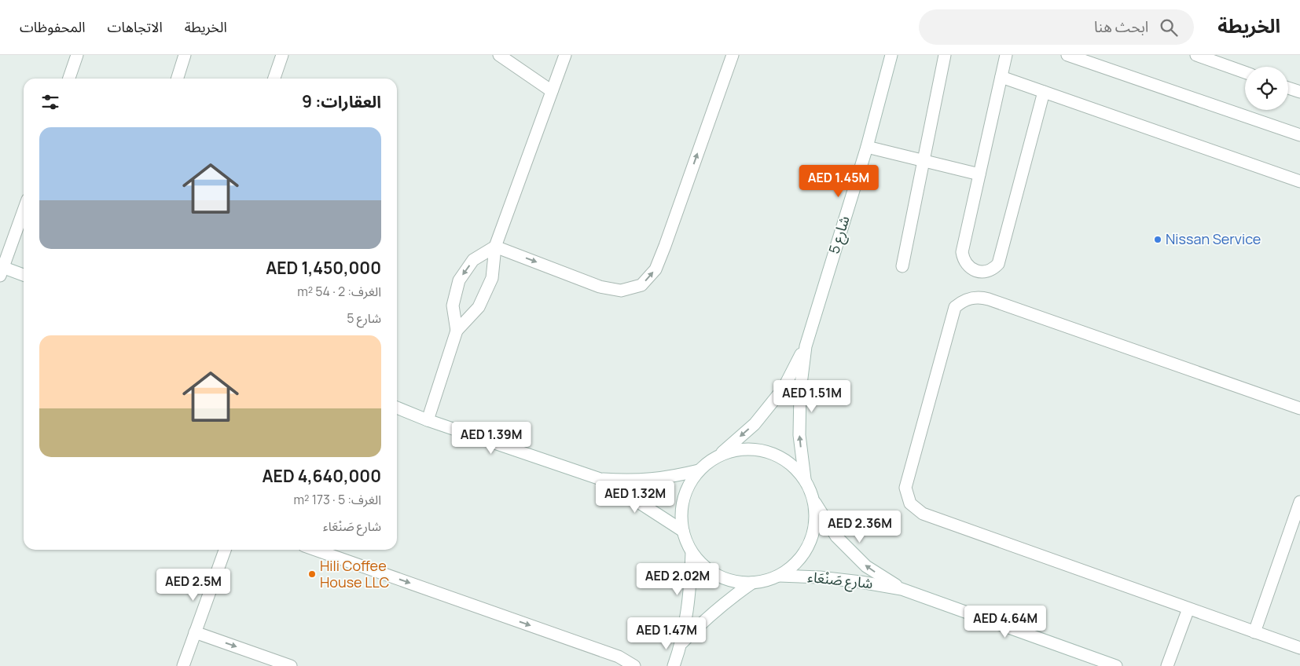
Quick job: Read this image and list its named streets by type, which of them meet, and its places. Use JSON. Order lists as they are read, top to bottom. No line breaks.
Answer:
{"streets":{"street":["شارع 5","شارع صَنْعَاء"]},"crossings":[["شارع 5","شارع صَنْعَاء"]],"places":["Nissan Service","Hili Coffee House LLC"],"page":{"header":"الخريطة","search":"ابحث هنا","nav":["الخريطة","الاتجاهات","المحفوظات"],"heading":"العقارات: 9","list":[{"name":"AED 1,450,000","note":"الغرف: 2 · 54 m² · شارع 5"},{"name":"AED 4,640,000","note":"الغرف: 5 · 173 m² · شارع صَنْعَاء"}],"price":["AED 1.45M","AED 1.51M","AED 1.39M","AED 1.32M","AED 2.36M","AED 2.02M","AED 2.5M","AED 4.64M","AED 1.47M"]}}
